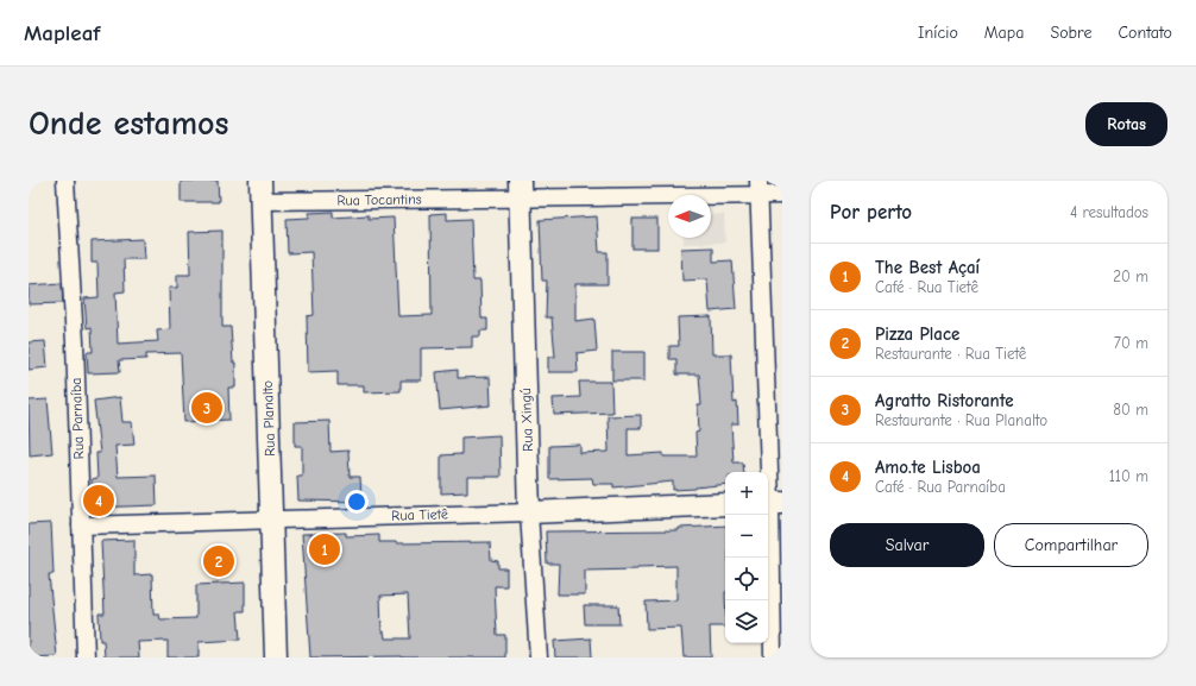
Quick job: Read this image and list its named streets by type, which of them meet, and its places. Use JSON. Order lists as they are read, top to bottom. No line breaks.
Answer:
{"streets":{"main road":["Rua Planalto","Rua Xingú","Rua Tietê"],"street":["Rua Tocantins","Rua Parnaíba"]},"crossings":[["Rua Tocantins","Rua Planalto"],["Rua Tocantins","Rua Xingú"],["Rua Parnaíba","Rua Tietê"],["Rua Planalto","Rua Tietê"],["Rua Xingú","Rua Tietê"]],"north":"left","page":{"header":"Mapleaf","nav":["Início","Mapa","Sobre","Contato"],"buttons":["Rotas",["Salvar","Compartilhar"]],"title":"Onde estamos","heading":["Por perto","4 resultados"],"list":[{"mark":"1","name":"The Best Açaí","note":"Café · Rua Tietê","value":"20 m"},{"mark":"2","name":"Pizza Place","note":"Restaurante · Rua Tietê","value":"70 m"},{"mark":"3","name":"Agratto Ristorante","note":"Restaurante · Rua Planalto","value":"80 m"},{"mark":"4","name":"Amo.te Lisboa","note":"Café · Rua Parnaíba","value":"110 m"}],"pins":["3","4","1","2"],"map_buttons":["+","−"]}}
